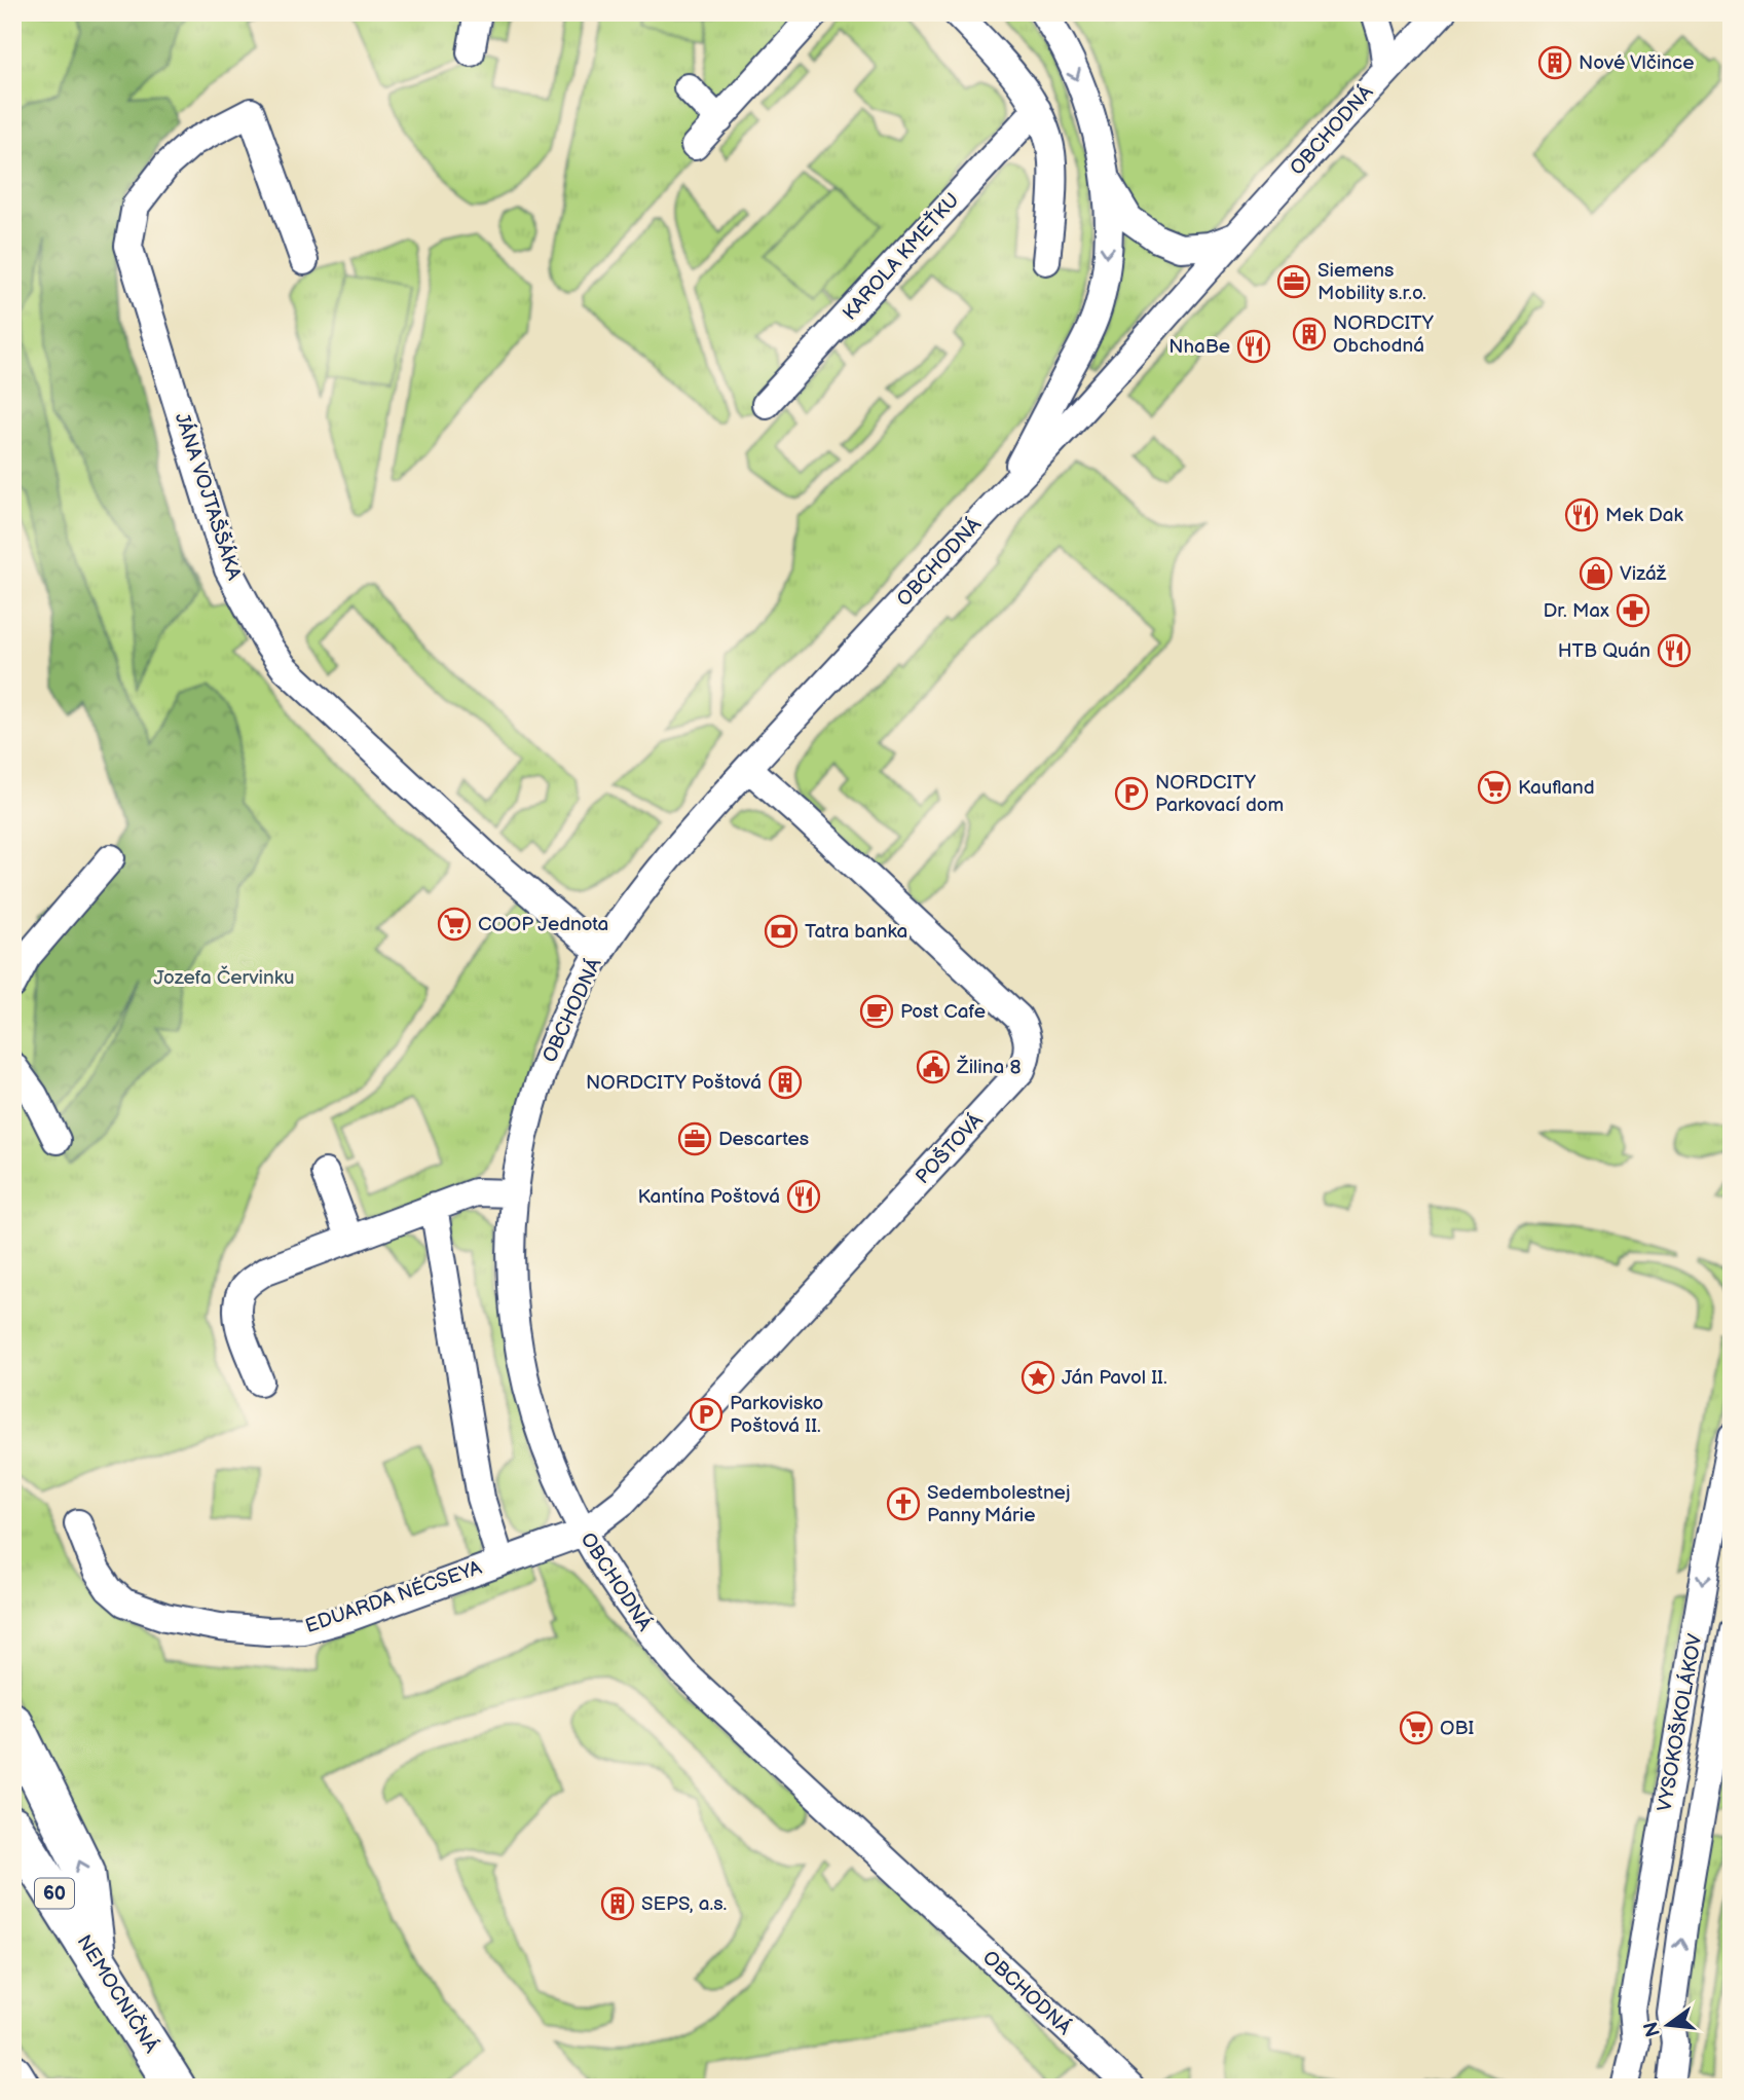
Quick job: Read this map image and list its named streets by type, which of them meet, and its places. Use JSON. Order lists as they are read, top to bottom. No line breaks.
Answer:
{"streets":{"main road":["60","NEMOCNIČNÁ"],"street":["OBCHODNÁ","KAROLA KMEŤKU","JÁNA VOJTAŠŠÁKA","POŠTOVÁ","EDUARDA NÉCSEYA","VYSOKOŠKOLÁKOV"]},"crossings":[["OBCHODNÁ","JÁNA VOJTAŠŠÁKA"],["OBCHODNÁ","POŠTOVÁ"],["OBCHODNÁ","EDUARDA NÉCSEYA"],["POŠTOVÁ","EDUARDA NÉCSEYA"]],"parks":["Jozefa Červinku"],"places":{"building":["Nové Vlčince","NORDCITY Obchodná","NORDCITY Poštová","SEPS, a.s."],"office":["Siemens Mobility s.r.o.","Descartes"],"restaurant":["NhaBe","Mek Dak","HTB Quán","Kantína Poštová"],"shop":["Vizáž"],"pharmacy":["Dr. Max"],"supermarket":["Kaufland","COOP Jednota","OBI"],"parking":["NORDCITY Parkovací dom","Parkovisko Poštová II."],"bank":["Tatra banka"],"cafe":["Post Cafe"],"public building":["Žilina 8"],"place":["Ján Pavol II."],"church":["Sedembolestnej Panny Márie"]},"north":"left"}
